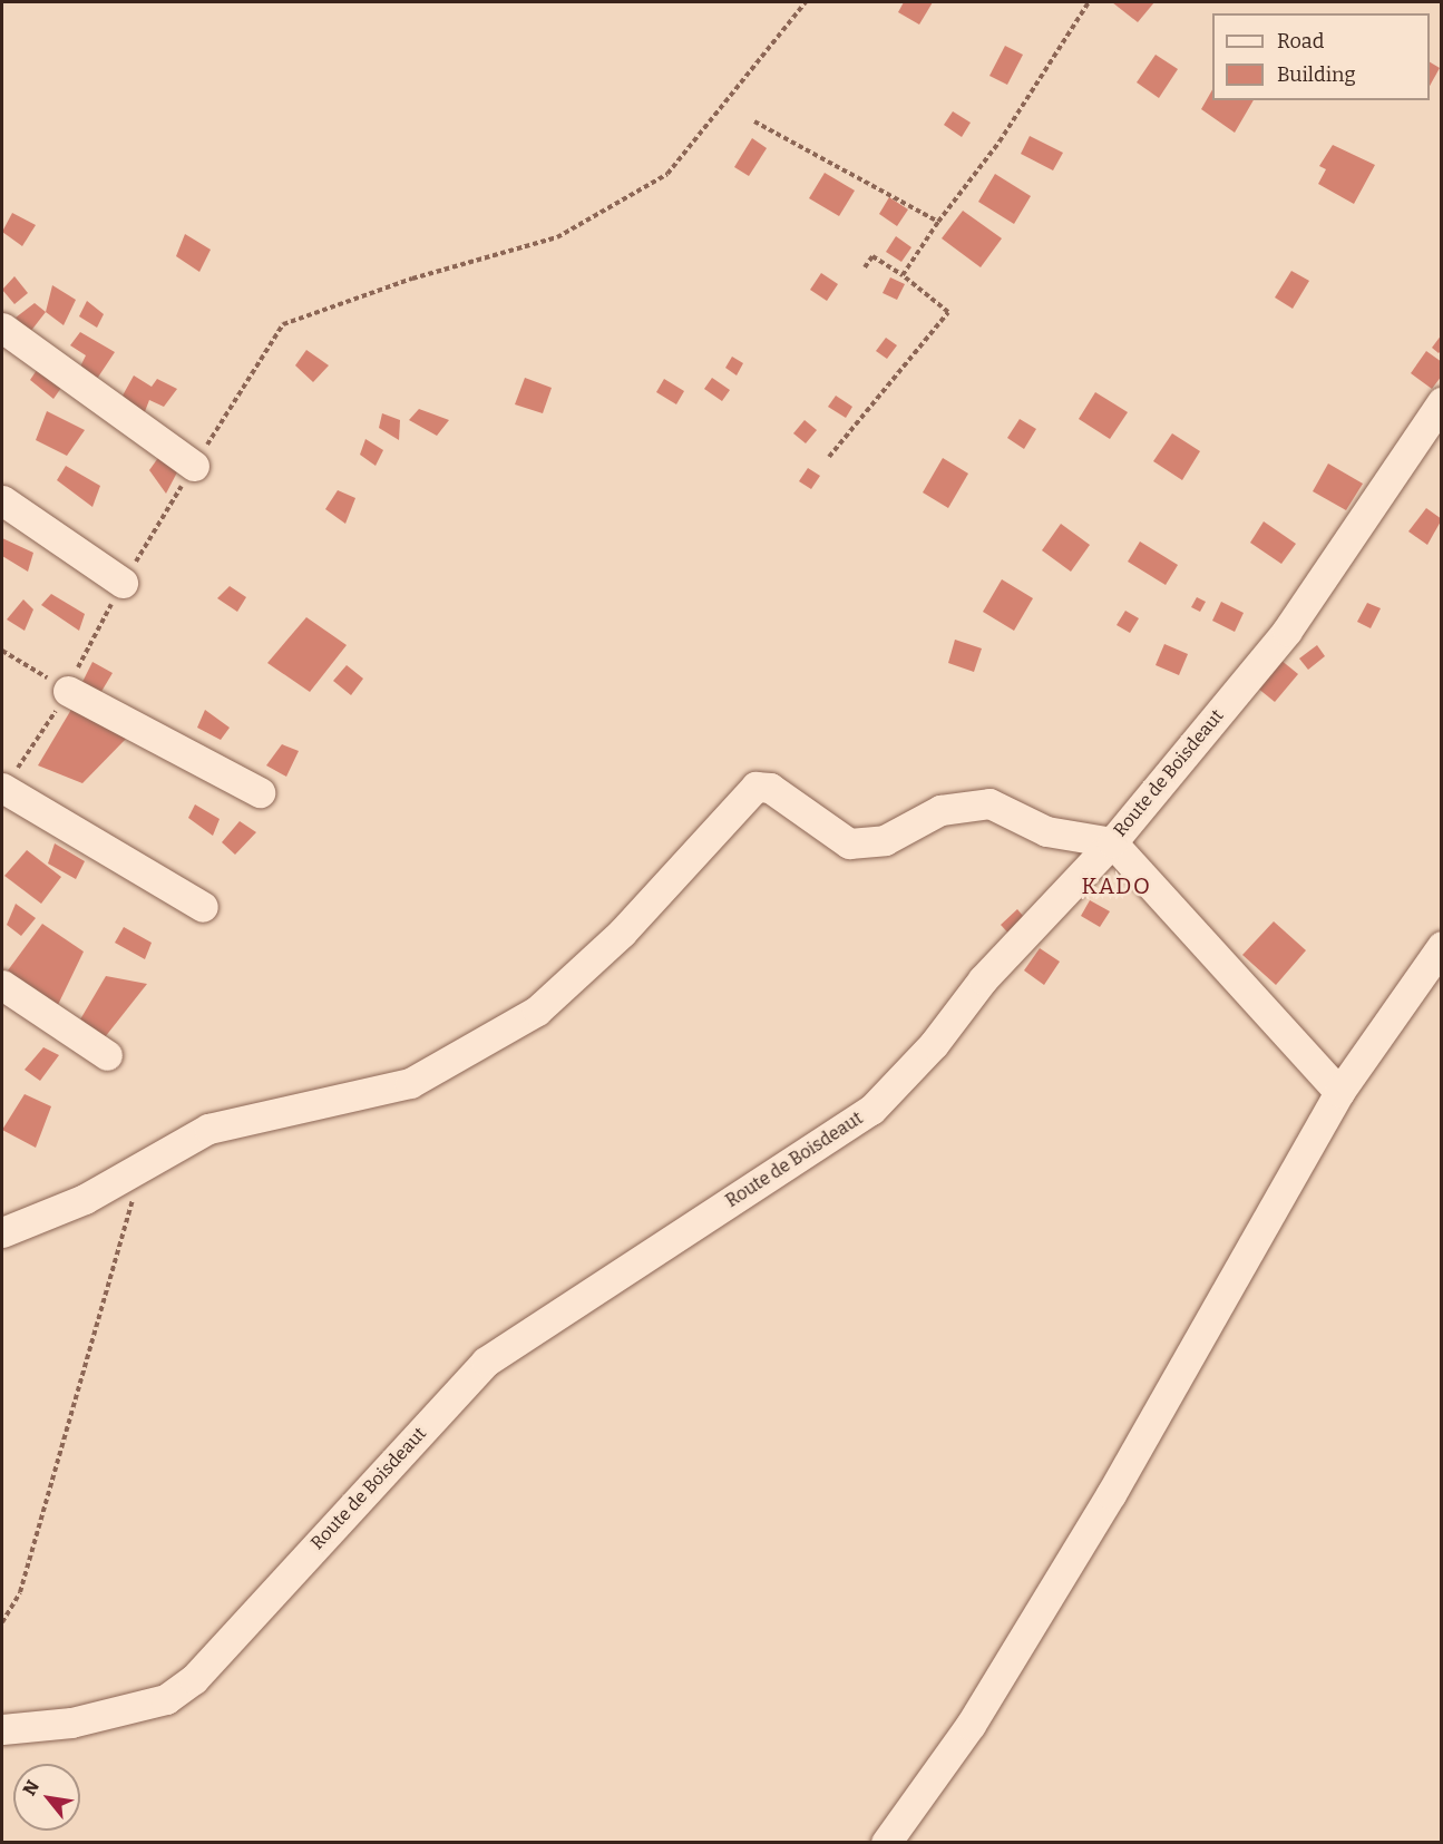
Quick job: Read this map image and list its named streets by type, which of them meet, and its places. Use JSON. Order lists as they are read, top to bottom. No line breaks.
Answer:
{"streets":{"street":["Route de Boisdeaut"]},"districts":["KADO"],"legend":["Road","Building"],"north":"top left"}
